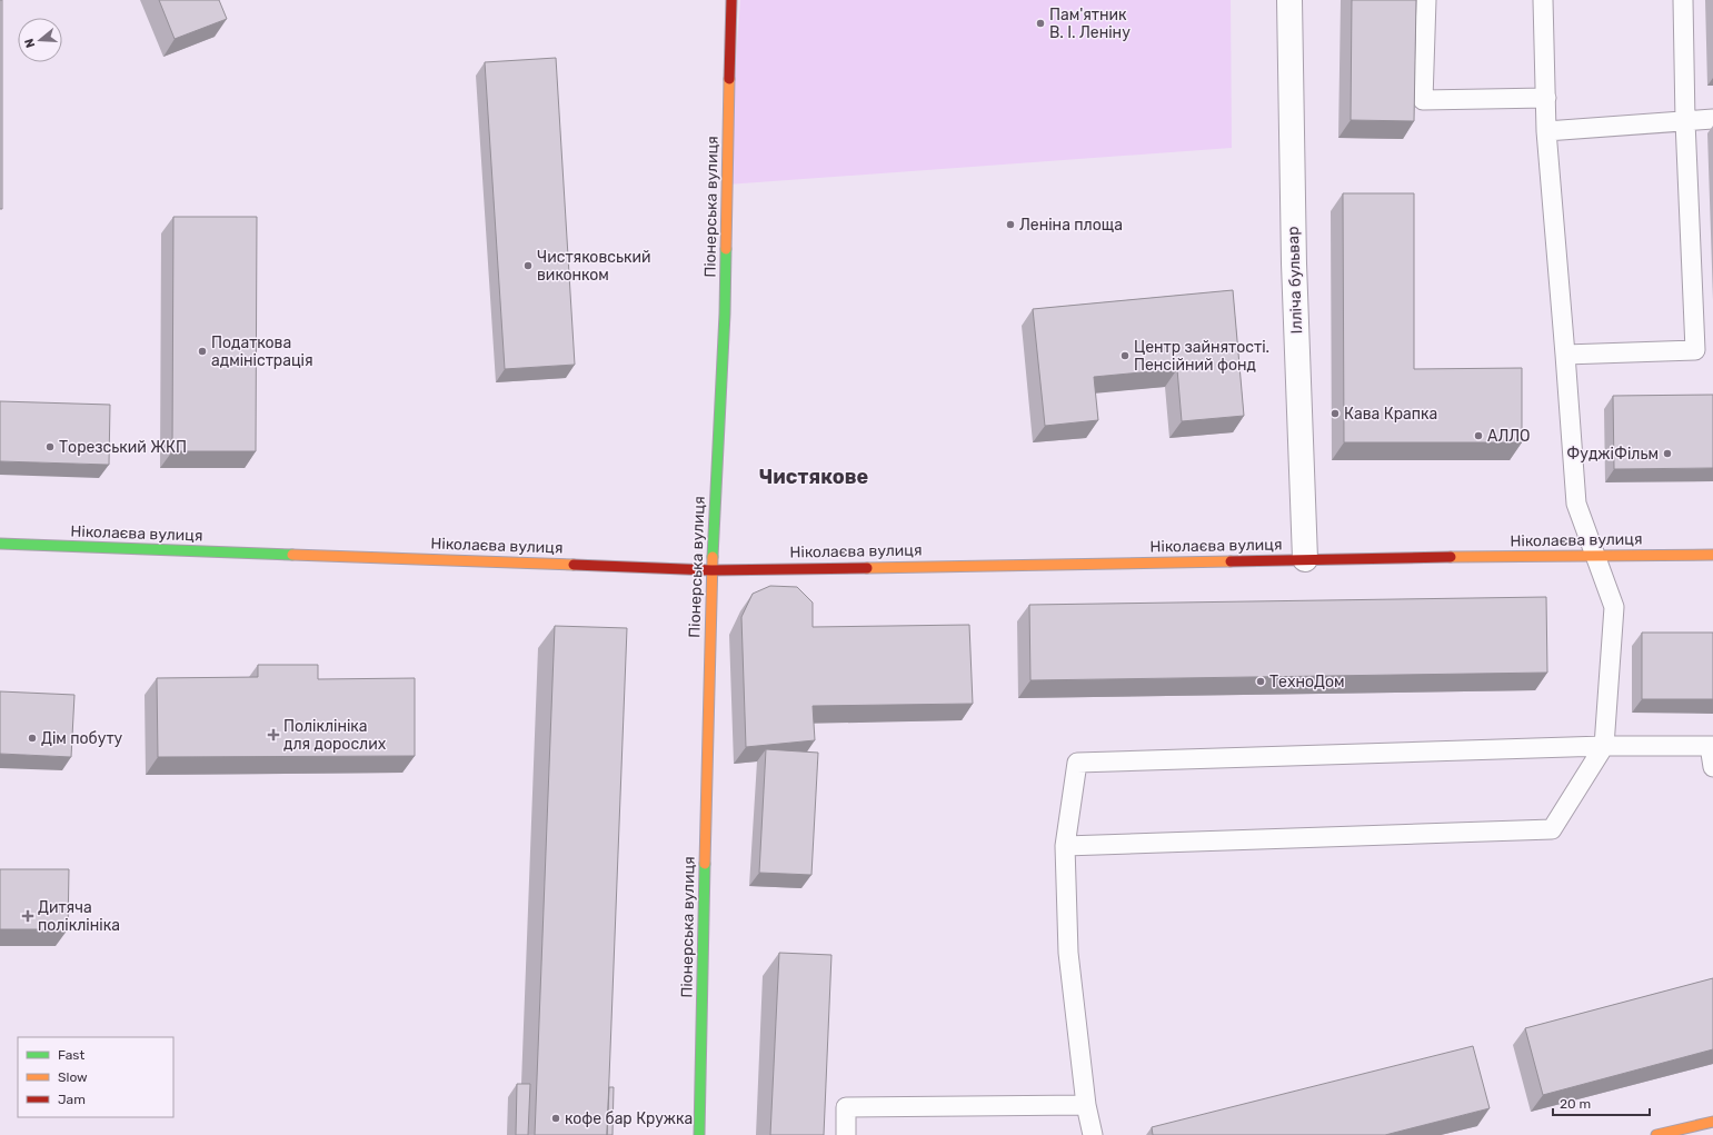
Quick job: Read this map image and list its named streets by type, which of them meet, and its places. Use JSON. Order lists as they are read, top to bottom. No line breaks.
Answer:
{"streets":{"street":["Піонерська вулиця","Ілліча бульвар","Ніколаєва вулиця"]},"crossings":[["Піонерська вулиця","Ніколаєва вулиця"],["Ілліча бульвар","Ніколаєва вулиця"]],"districts":["Чистякове"],"places":{"other":["Пам'ятник В. І. Леніну","Леніна площа","Чистяковський виконком","Податкова адміністрація","Центр зайнятості. Пенсійний фонд","Кава Крапка","АЛЛО","Торезський ЖКП","ФуджіФільм","ТехноДом","Дім побуту","кофе бар Кружка"],"health":["Поліклініка для дорослих","Дитяча поліклініка"]},"legend":["Fast","Slow","Jam"],"scale_bar":"20 m","north":"left"}
